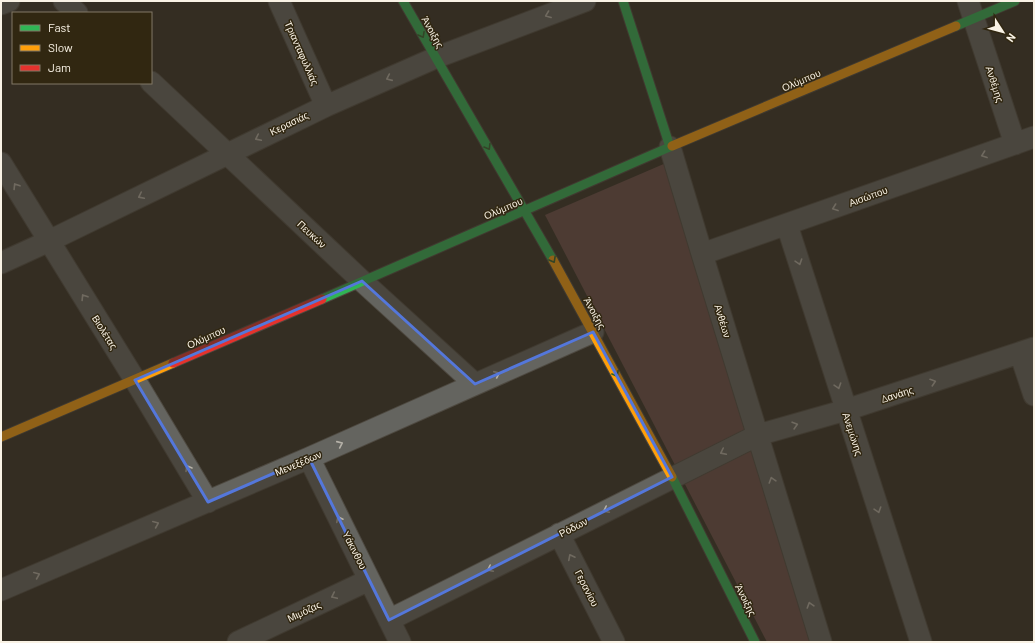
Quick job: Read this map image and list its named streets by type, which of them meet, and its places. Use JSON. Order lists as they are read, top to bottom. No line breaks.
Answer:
{"streets":{"street":["Άνοιξης","Τριανταφυλλιάς","Ολύμπου","Ανθέμης","Κερασιάς","Αισώπου","Πευκών","Ανθέων","Βιολέτας","Δανάης","Ανεμώνης","Μενεξέδων","Ρόδων","Υάκινθου","Γερανίου","Μιμόζας"]},"crossings":[["Άνοιξης","Ολύμπου"],["Άνοιξης","Κερασιάς"],["Άνοιξης","Μενεξέδων"],["Άνοιξης","Ρόδων"],["Τριανταφυλλιάς","Κερασιάς"],["Ολύμπου","Ανθέμης"],["Ολύμπου","Πευκών"],["Ολύμπου","Ανθέων"],["Ολύμπου","Βιολέτας"],["Ανθέμης","Αισώπου"],["Κερασιάς","Πευκών"],["Κερασιάς","Βιολέτας"],["Αισώπου","Ανθέων"],["Αισώπου","Ανεμώνης"],["Πευκών","Μενεξέδων"],["Ανθέων","Δανάης"],["Ανθέων","Ρόδων"],["Βιολέτας","Μενεξέδων"],["Δανάης","Ανεμώνης"],["Δανάης","Ρόδων"],["Μενεξέδων","Υάκινθου"],["Ρόδων","Υάκινθου"],["Ρόδων","Γερανίου"],["Υάκινθου","Μιμόζας"]],"one_way":["Άνοιξης","Κερασιάς","Αισώπου","Βιολέτας","Δανάης","Ανεμώνης","Μενεξέδων","Ρόδων","Υάκινθου","Γερανίου","Μιμόζας"],"legend":["Fast","Slow","Jam"],"north":"bottom right"}
